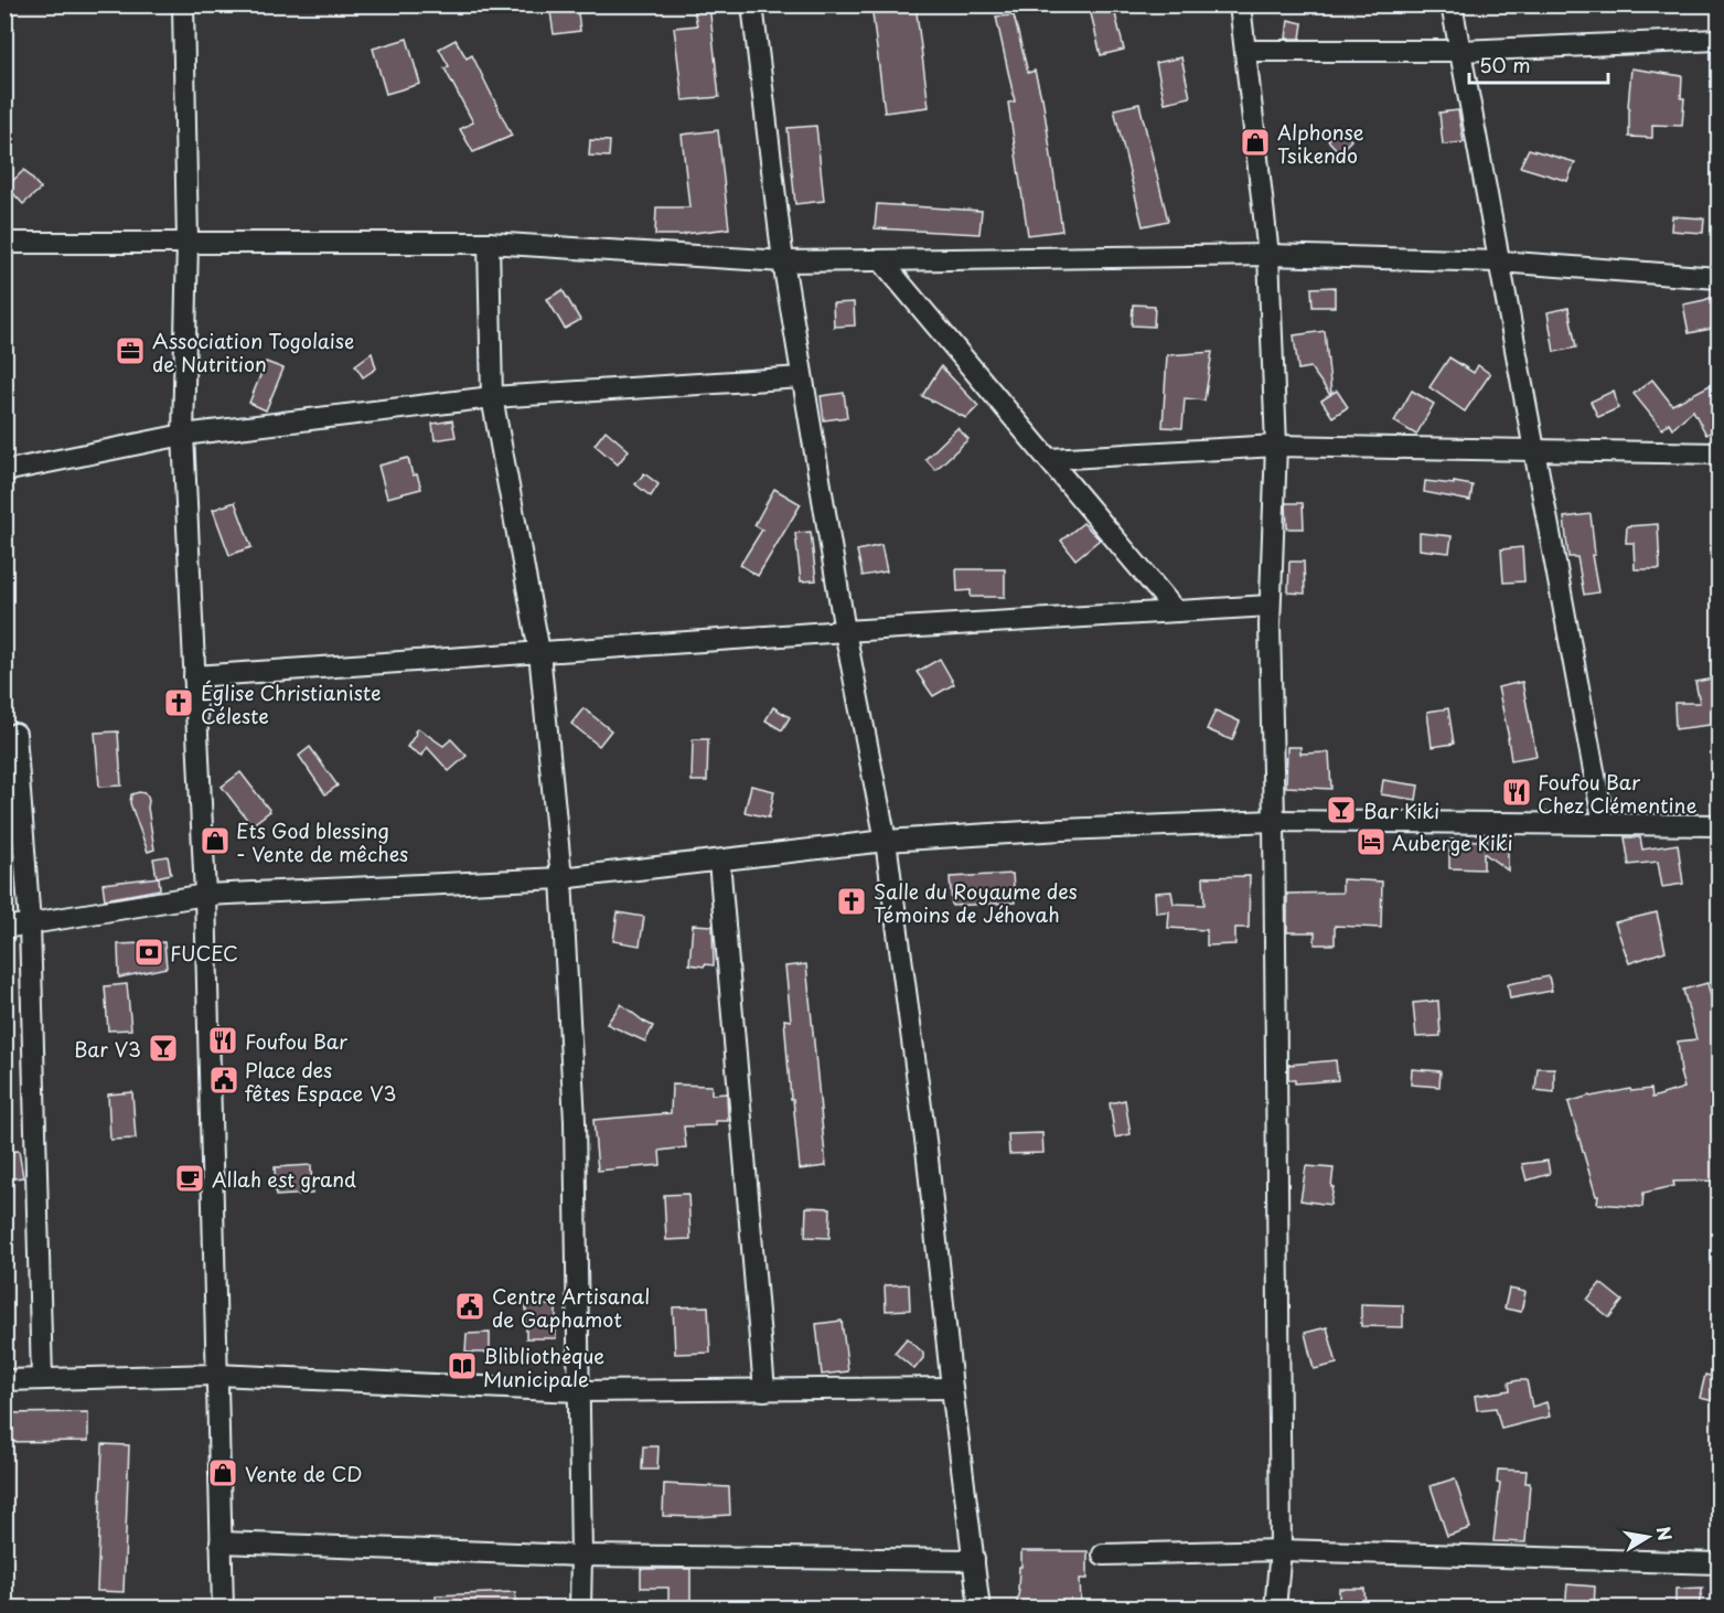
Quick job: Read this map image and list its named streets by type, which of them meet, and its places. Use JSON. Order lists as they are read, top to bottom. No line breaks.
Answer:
{"places":{"shop":["Alphonse Tsikendo","Ets God blessing - Vente de mêches","Vente de CD"],"office":["Association Togolaise de Nutrition"],"church":["Église Christianiste Céleste","Salle du Royaume des Témoins de Jéhovah"],"restaurant":["Foufou Bar Chez Clémentine","Foufou Bar"],"bar":["Bar Kiki","Bar V3"],"hotel":["Auberge Kiki"],"bank":["FUCEC"],"public building":["Place des fêtes Espace V3","Centre Artisanal de Gaphamot"],"cafe":["Allah est grand"],"library":["Blibliothèque Municipale"]},"scale_bar":"50 m","north":"right"}
